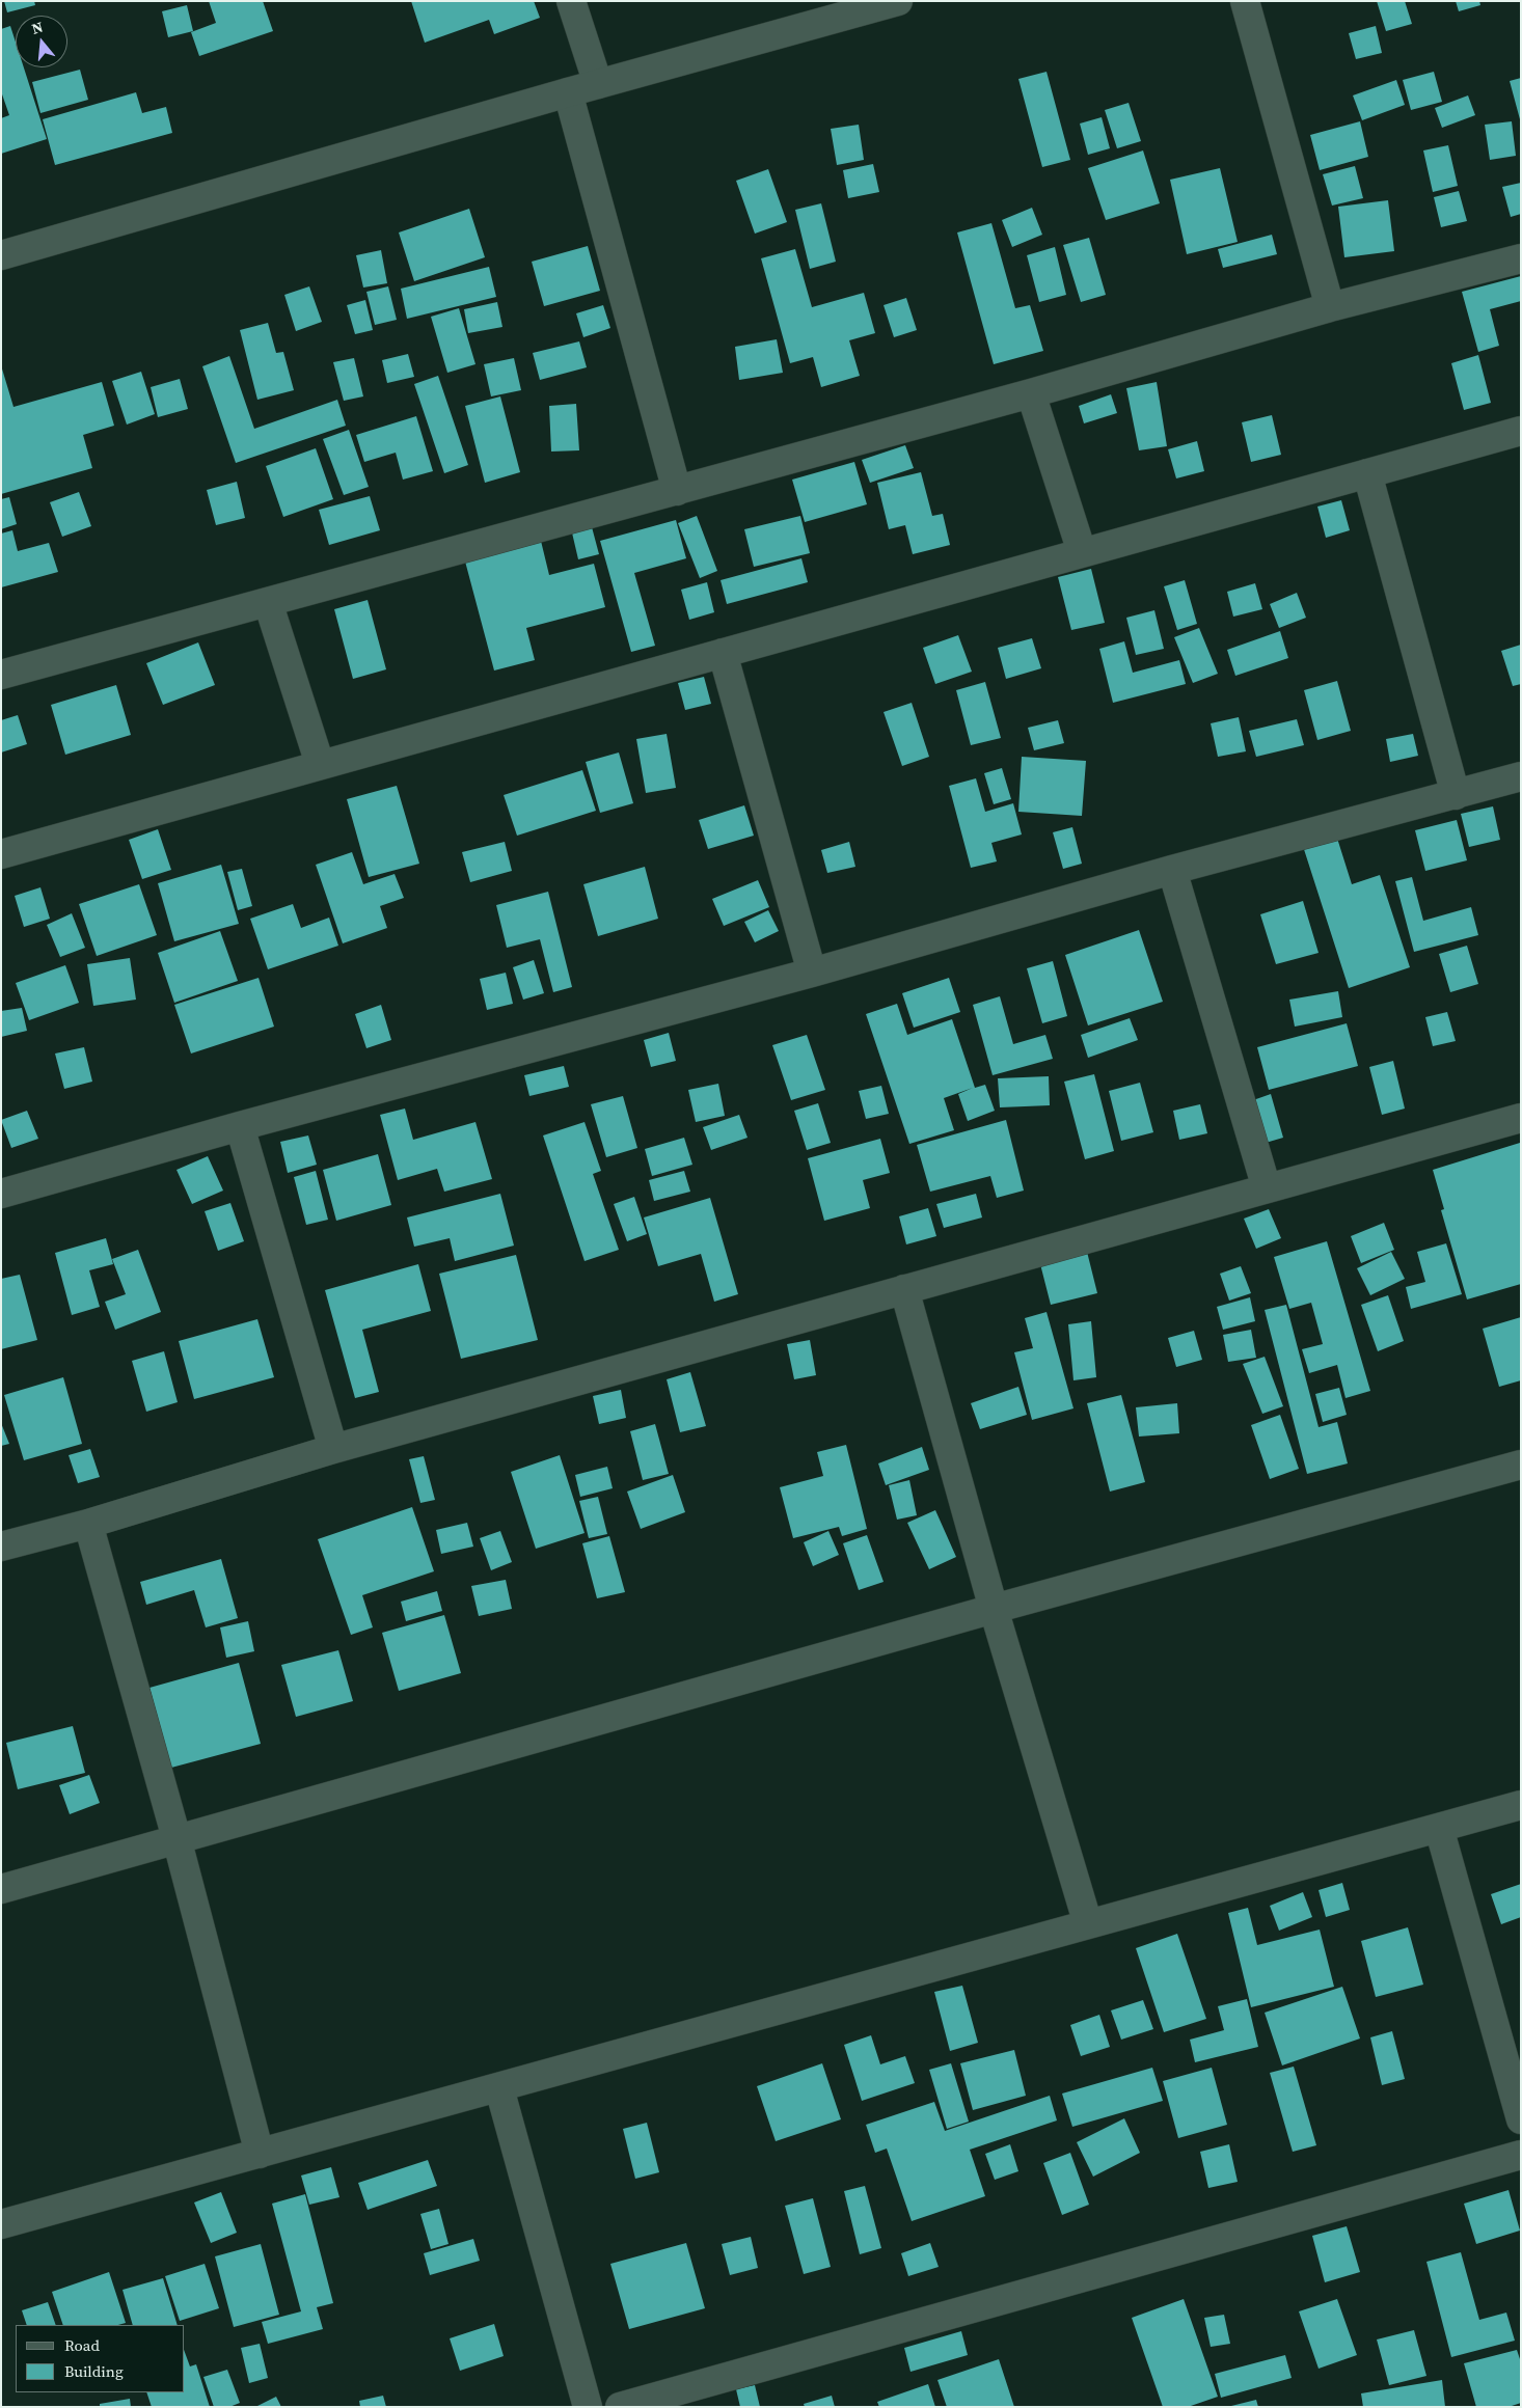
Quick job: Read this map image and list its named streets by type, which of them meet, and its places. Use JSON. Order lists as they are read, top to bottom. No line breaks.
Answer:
{"legend":["Road","Building"],"north":"top"}
